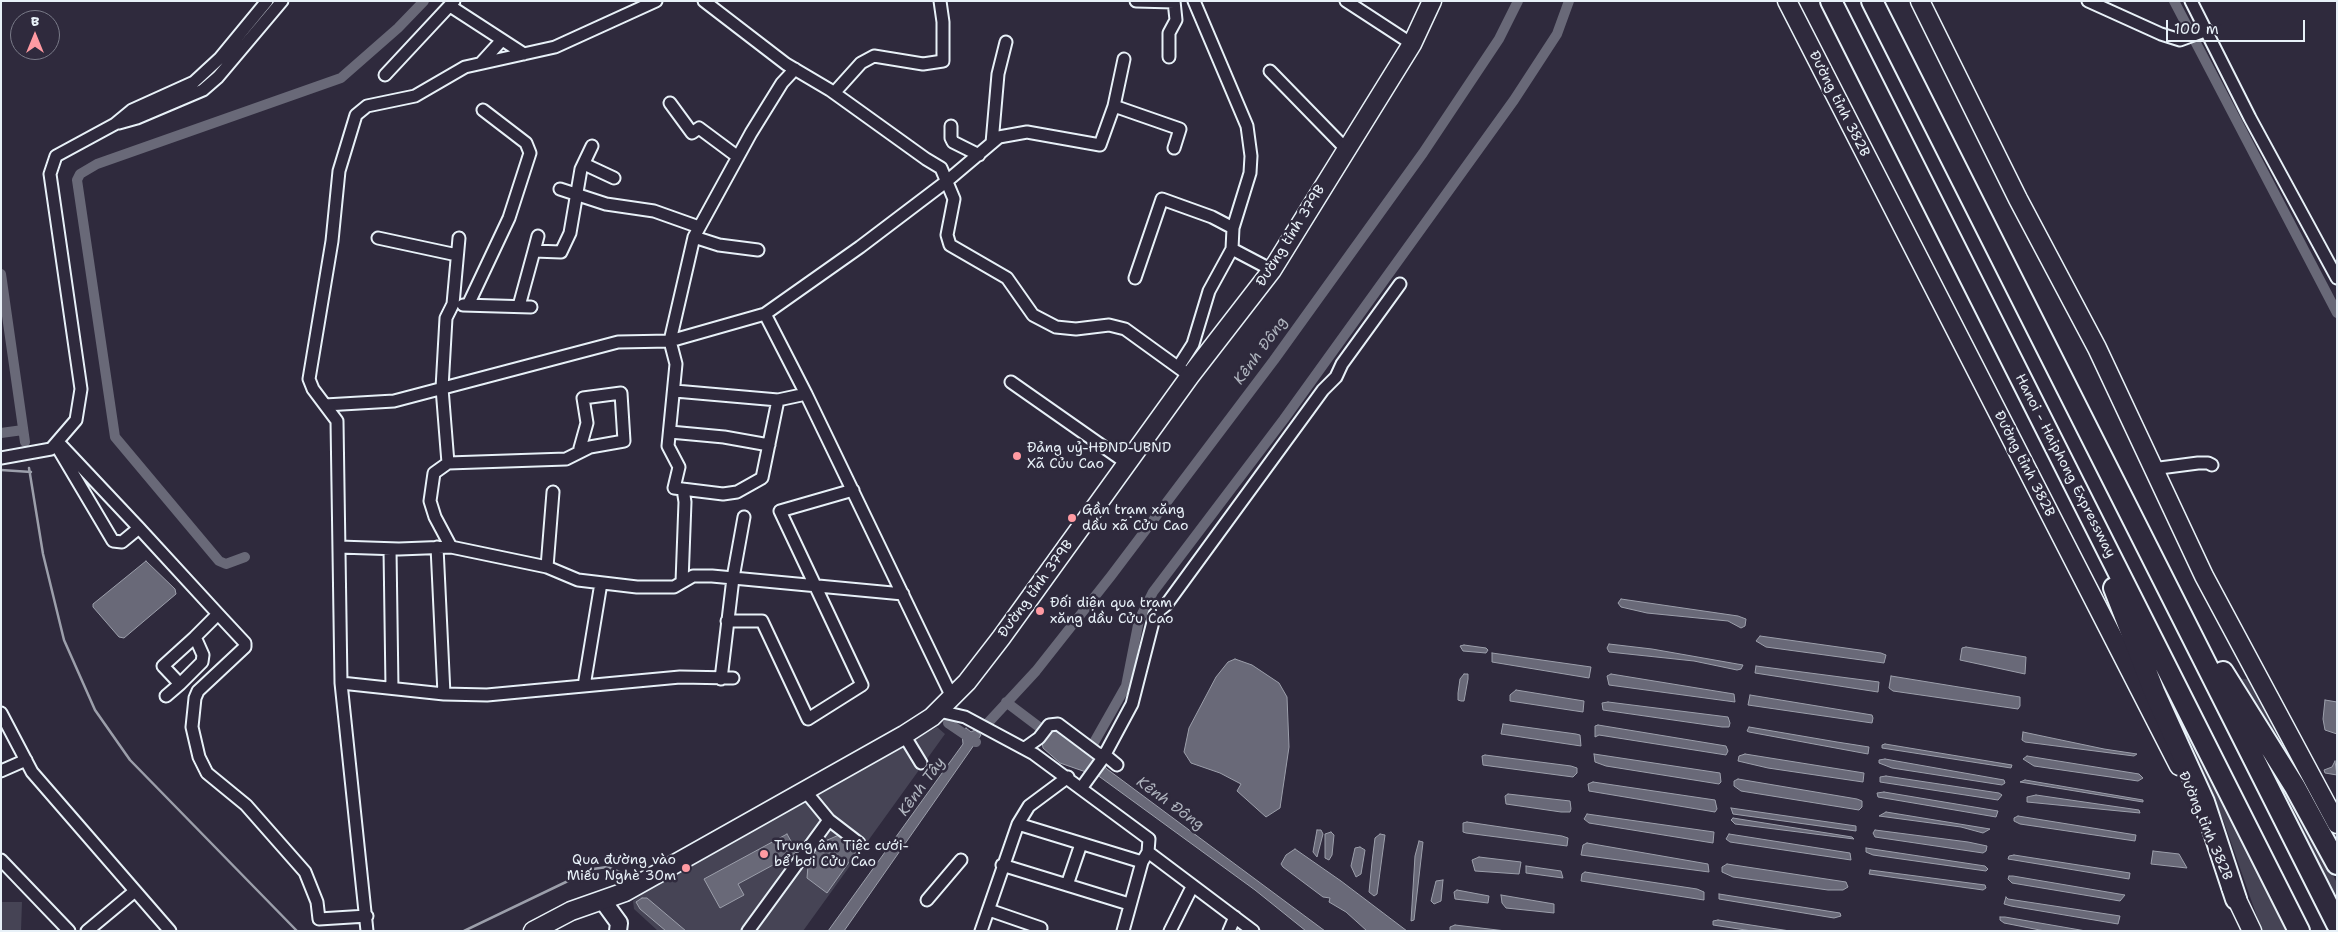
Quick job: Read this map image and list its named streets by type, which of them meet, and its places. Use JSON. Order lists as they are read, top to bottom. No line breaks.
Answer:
{"streets":{"highway":["Hanoi - Haiphong Expressway"],"main road":["Đường tỉnh 382B","Đường tỉnh 379B"]},"water":["Kênh Đông","Kênh Tây"],"places":["Đảng uỷ-HĐND-UBND Xã Củu Cao","Gần trạm xăng dầu xã Cửu Cao","Đối diện qua trạm xăng dầu Cửu Cao","Trung âm Tiệc cưới- bể bơi Cửu Cao","Qua đường vào Miếu Nghè 30m"],"scale_bar":"100 m","north":"top"}
